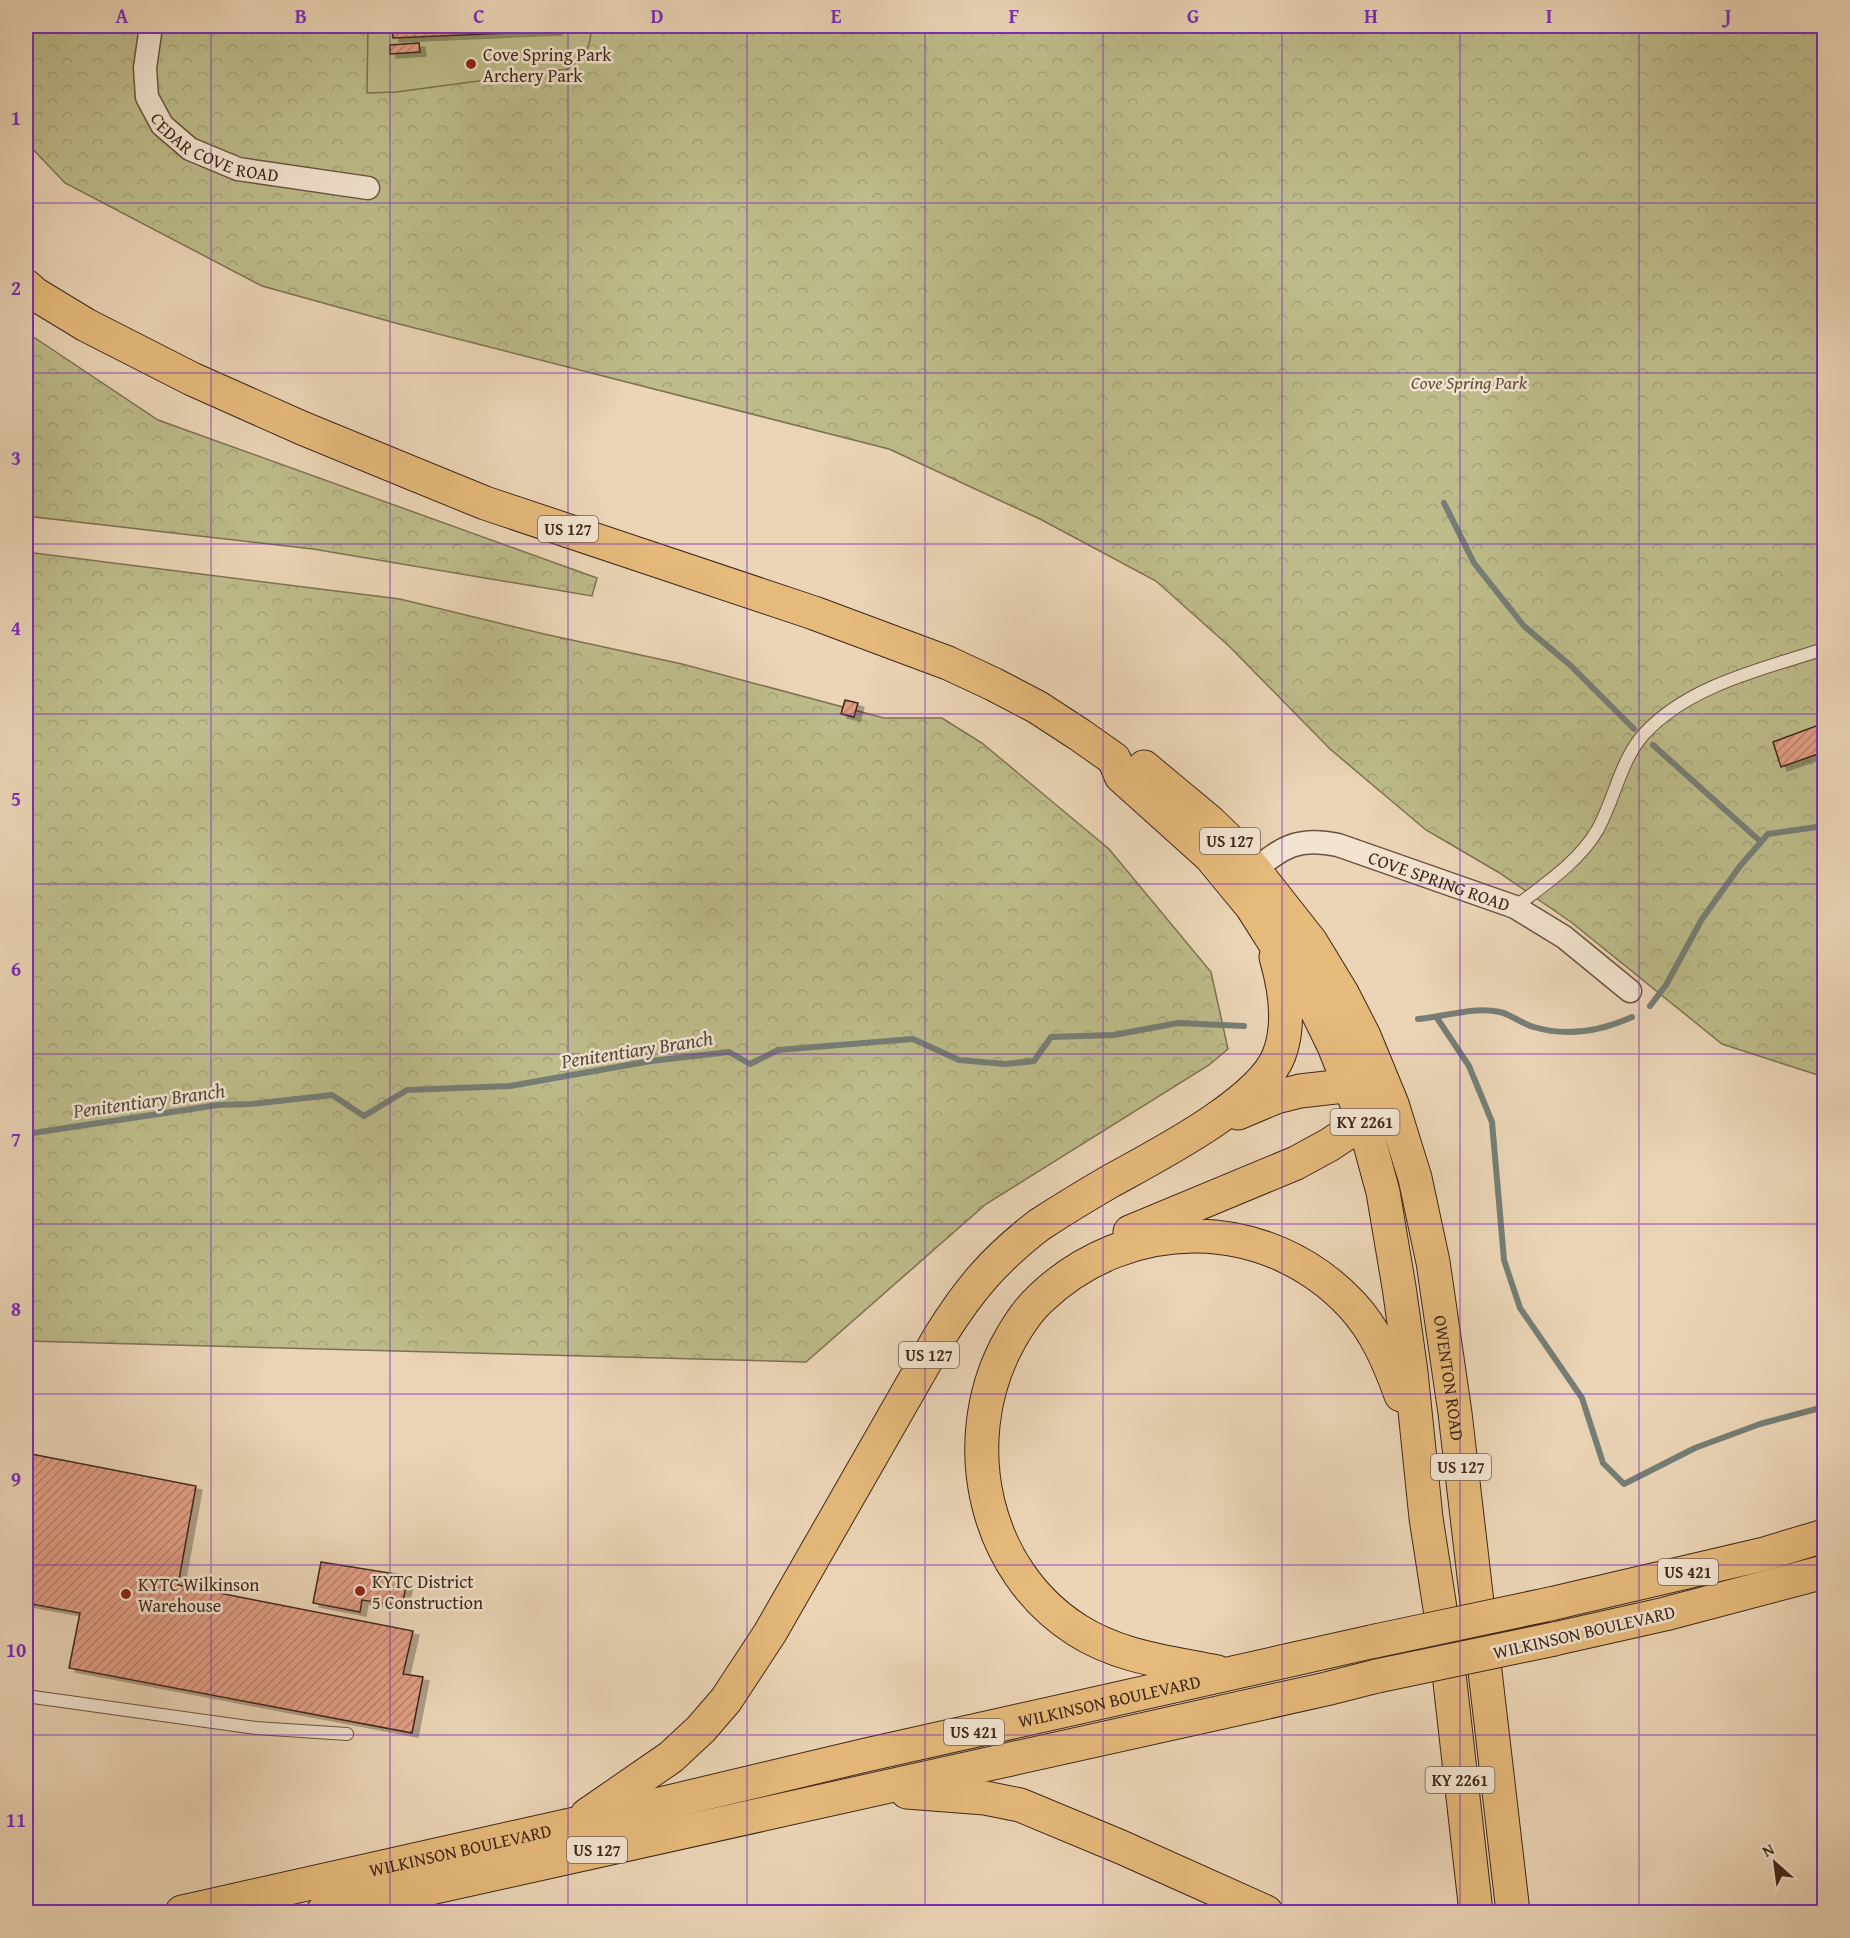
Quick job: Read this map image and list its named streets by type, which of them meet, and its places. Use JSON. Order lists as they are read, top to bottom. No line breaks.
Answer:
{"streets":{"highway":["US 127","KY 2261","OWENTON ROAD","US 421","WILKINSON BOULEVARD"],"street":["CEDAR COVE ROAD","COVE SPRING ROAD"]},"crossings":[["US 127","COVE SPRING ROAD"],["US 127","KY 2261"],["US 127","OWENTON ROAD"],["US 127","WILKINSON BOULEVARD"]],"water":["Penitentiary Branch"],"parks":["Cove Spring Park"],"places":["Cove Spring Park Archery Park","KYTC District 5 Construction","KYTC Wilkinson Warehouse"],"north":"top left","grid":{"columns":["A","B","C","D","E","F","G","H","I","J"],"rows":["1","2","3","4","5","6","7","8","9","10","11"]}}
